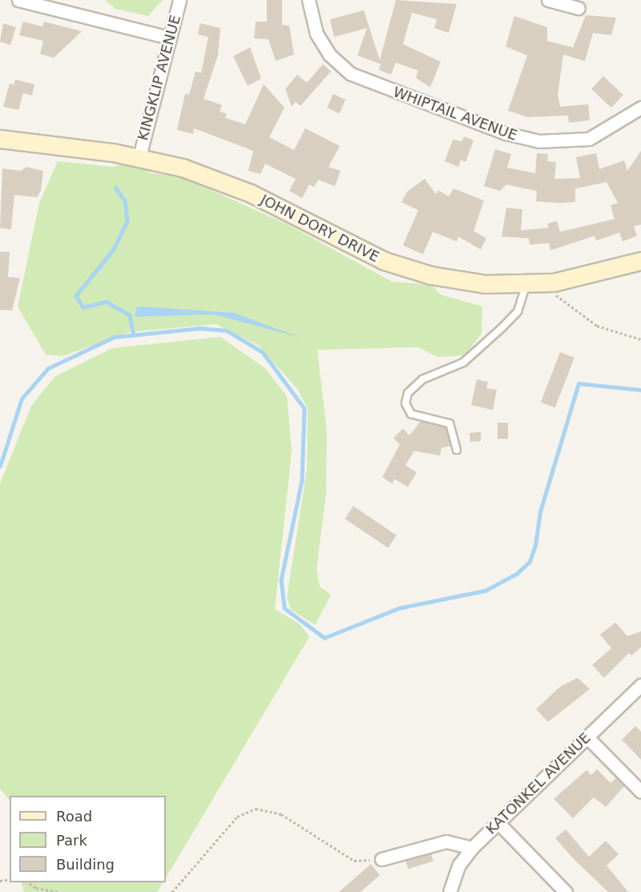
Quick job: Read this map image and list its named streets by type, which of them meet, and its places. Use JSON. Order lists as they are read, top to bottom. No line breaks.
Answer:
{"streets":{"street":["KINGKLIP AVENUE","WHIPTAIL AVENUE","JOHN DORY DRIVE","KATONKEL AVENUE"]},"crossings":[["KINGKLIP AVENUE","JOHN DORY DRIVE"]],"legend":["Road","Park","Building"]}
